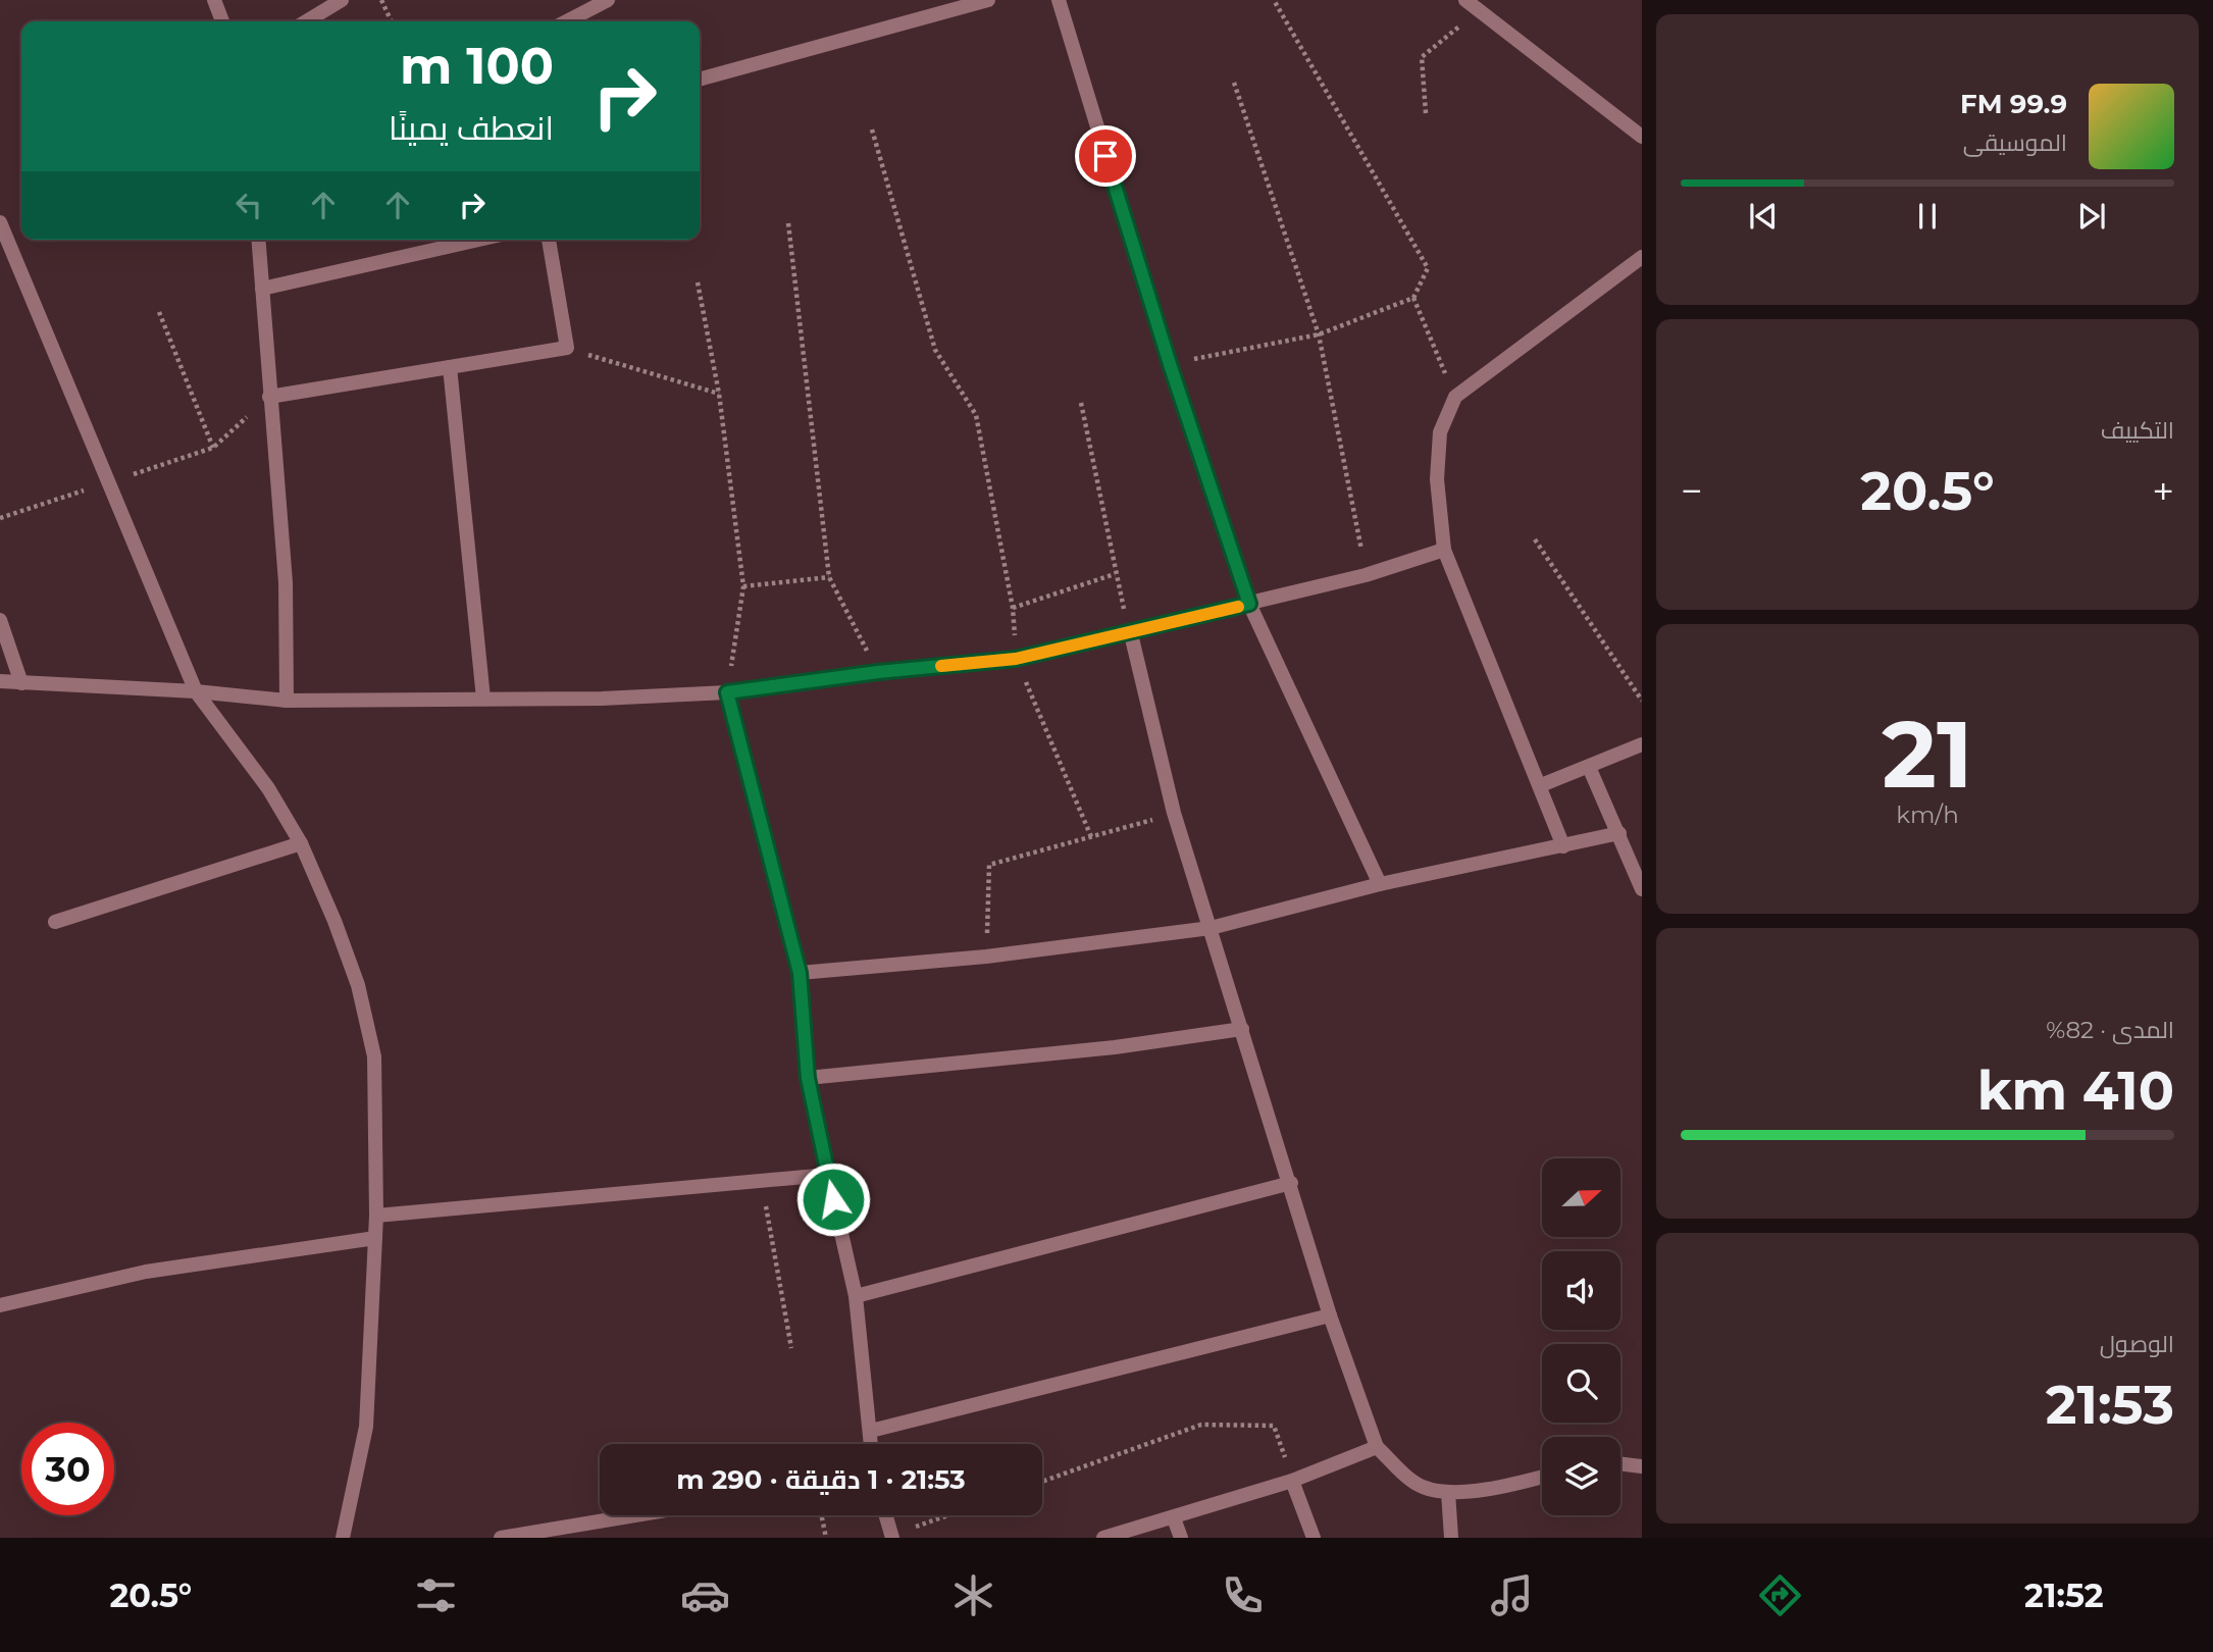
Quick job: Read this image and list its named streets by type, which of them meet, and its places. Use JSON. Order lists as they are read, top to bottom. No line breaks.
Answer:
{"north":"right","page":{"turn":["100 m","انعطف يمينًا"],"song":["99.9 FM","الموسيقى"],"tile":["التكييف",["21","km/h"],["المدى · 82%","410 km"],["الوصول","21:53"]],"heat":["−","20.5°","+"],"limit":"30","trip":"21:53 · 1 دقيقة · 290 m","tabs":["21:52","20.5°"]}}
